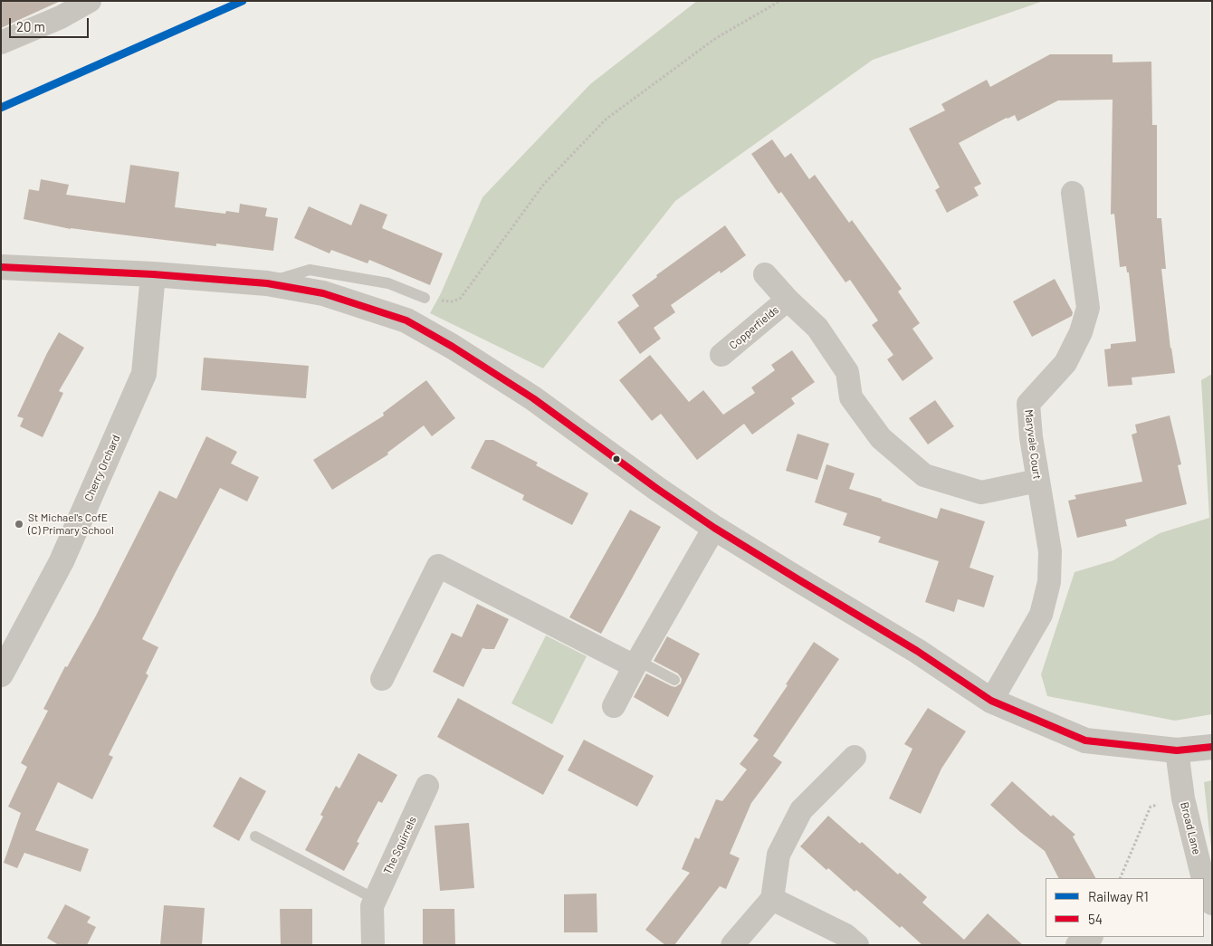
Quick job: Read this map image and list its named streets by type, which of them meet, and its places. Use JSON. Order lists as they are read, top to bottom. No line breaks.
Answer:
{"streets":{"street":["Copperfields","Maryvale Court","Cherry Orchard","Broad Lane","The Squirrels"]},"crossings":[["Copperfields","Maryvale Court"]],"places":["St Michael's CofE (C) Primary School"],"lines":["rail line R1","transit line 54"],"legend":["Railway R1","54"],"scale_bar":"20 m"}
